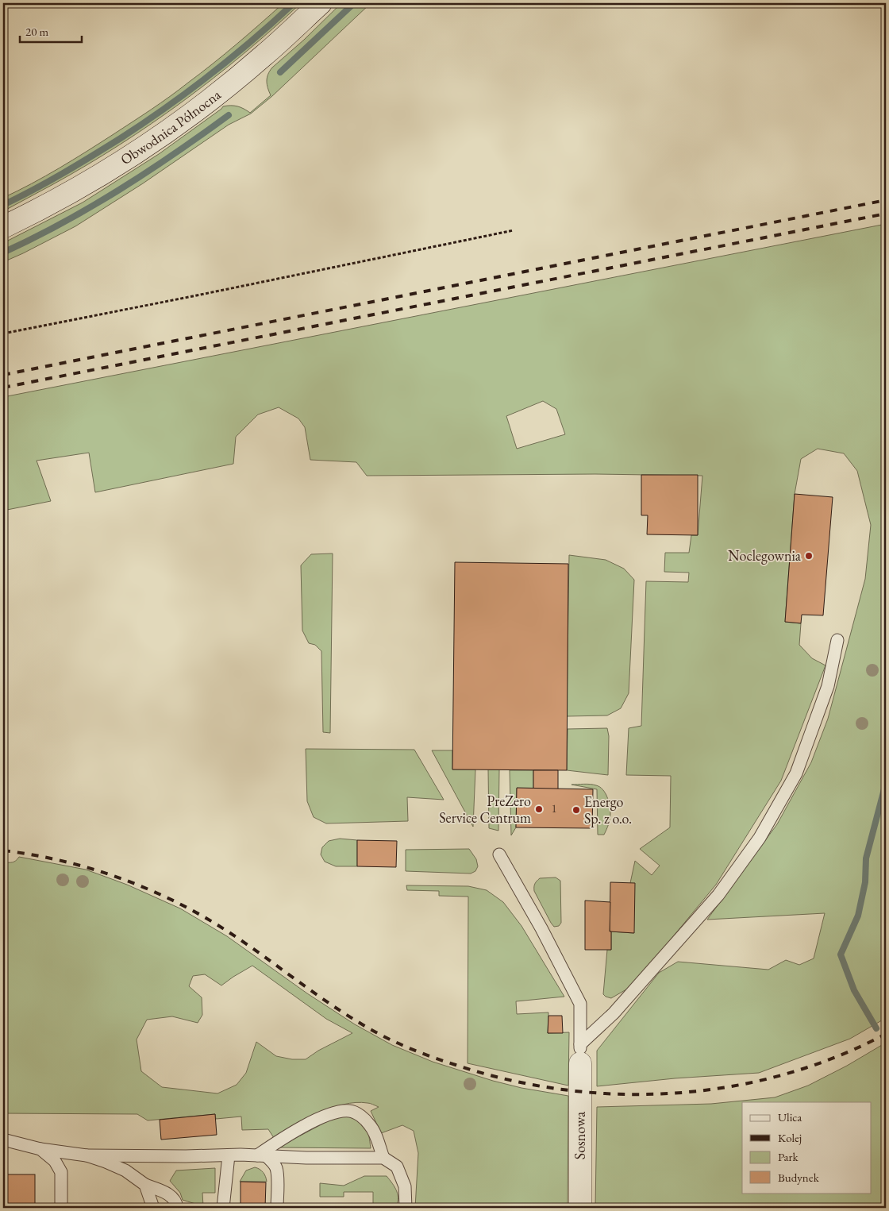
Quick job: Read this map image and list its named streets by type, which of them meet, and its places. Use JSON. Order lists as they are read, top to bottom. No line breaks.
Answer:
{"streets":{"street":["Obwodnica Północna","Sosnowa"]},"places":["Noclegownia","PreZero Service Centrum","Energo Sp. z o.o."],"house_numbers":["1"],"legend":["Ulica","Kolej","Park","Budynek"],"scale_bar":"20 m"}
